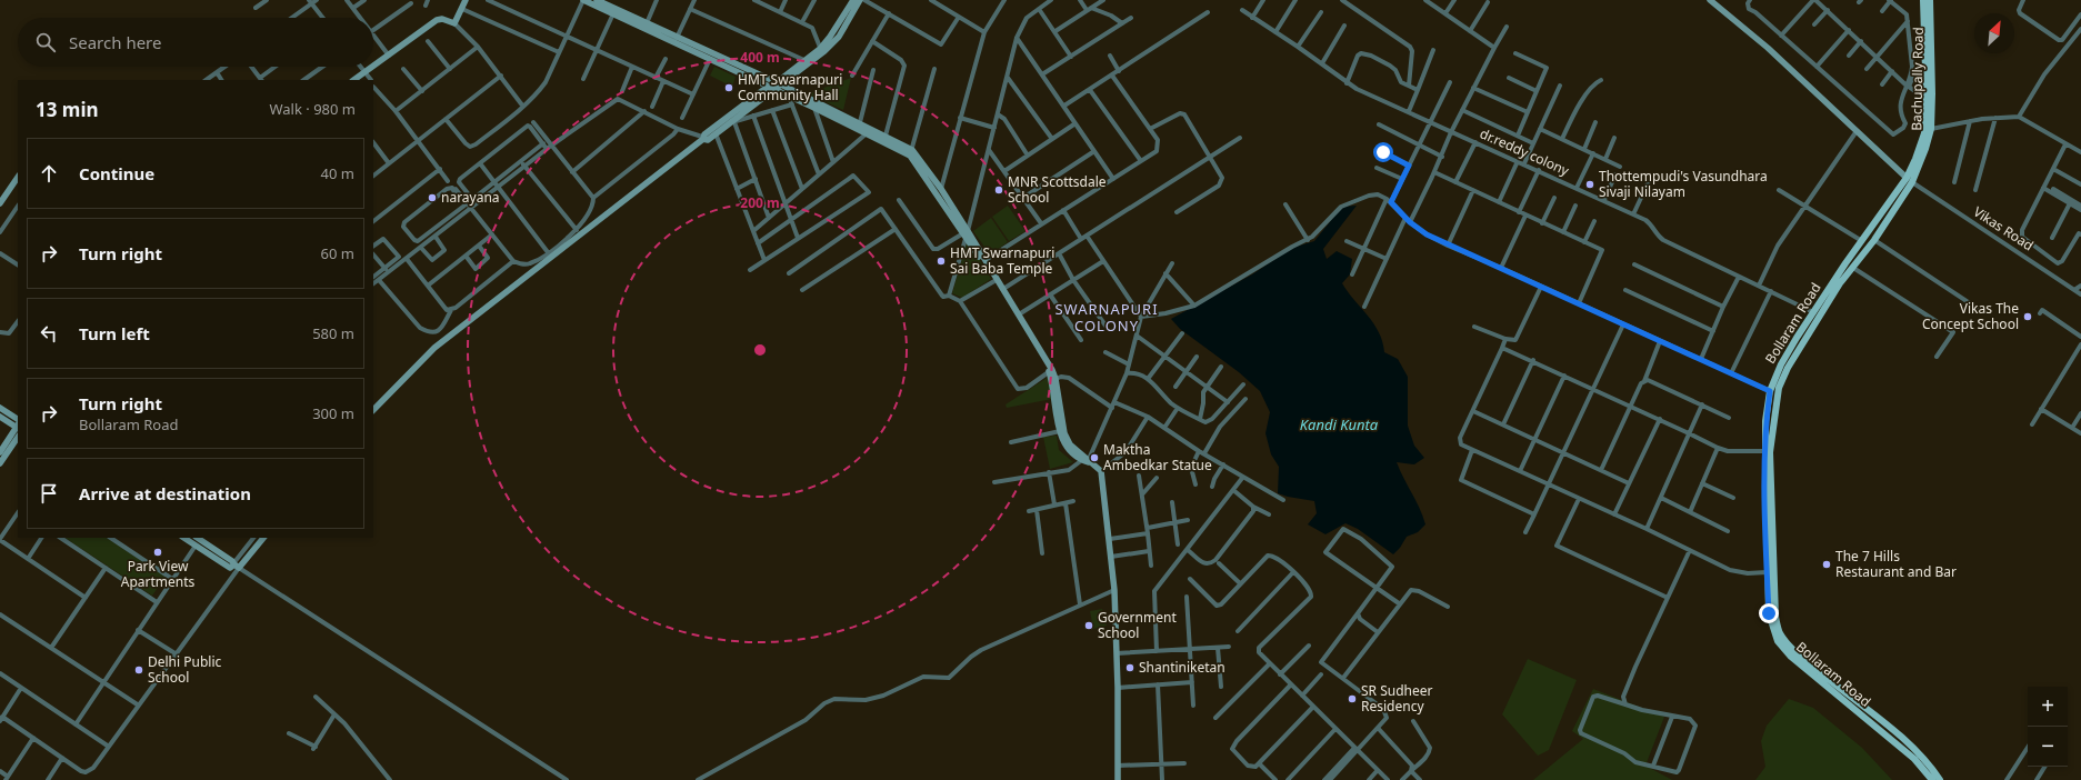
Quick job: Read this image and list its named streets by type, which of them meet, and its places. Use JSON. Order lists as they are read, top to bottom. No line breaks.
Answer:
{"streets":{"main road":["Bachupally Road","Bollaram Road"],"street":["dr.reddy colony","Vikas Road"]},"crossings":[["Bachupally Road","Vikas Road"],["Bachupally Road","Bollaram Road"],["dr.reddy colony","Bollaram Road"],["Vikas Road","Bollaram Road"]],"districts":["SWARNAPURI COLONY"],"water":["Kandi Kunta"],"places":["HMT Swarnapuri Community Hall","Thottempudi's Vasundhara Sivaji Nilayam","MNR Scottsdale School","narayana","HMT Swarnapuri Sai Baba Temple","Vikas The Concept School","Maktha Ambedkar Statue","Park View Apartments","The 7 Hills Restaurant and Bar","Government School","Shantiniketan","Delhi Public School","SR Sudheer Residency"],"north":"top right","page":{"search":"Search here","heading":["13 min","Walk · 980 m"],"list":[["Continue","40 m"],["Turn right","60 m"],["Turn left","580 m"],["Turn right","Bollaram Road","300 m"],"Arrive at destination"],"map_buttons":["+","−"]},"rings":["400 m","200 m"]}
